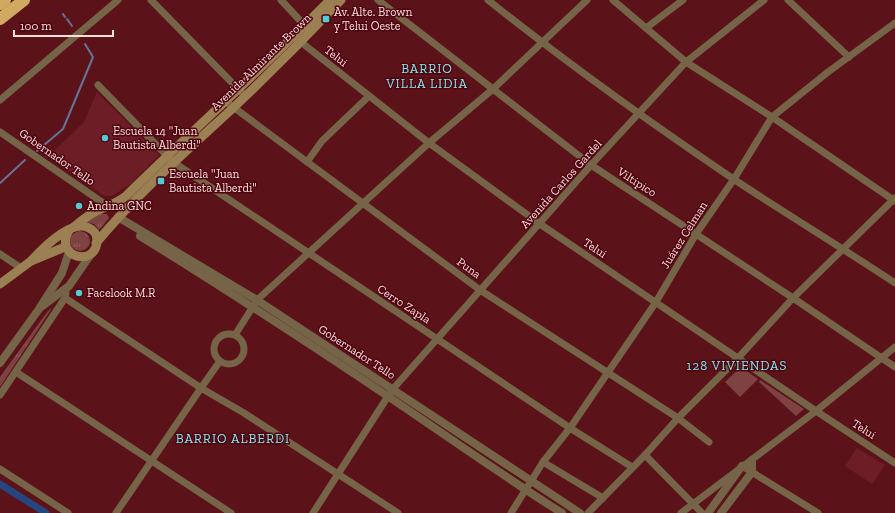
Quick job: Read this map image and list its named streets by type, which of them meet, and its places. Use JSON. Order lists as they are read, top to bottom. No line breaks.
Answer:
{"streets":{"main road":["Avenida Almirante Brown"],"street":["Telui","Gobernador Tello","Viltipico","Avenida Carlos Gardel","Juárez Celman","Puna","Cerro Zapla"]},"crossings":[["Telui","Avenida Almirante Brown"],["Telui","Avenida Carlos Gardel"],["Telui","Juárez Celman"],["Avenida Almirante Brown","Gobernador Tello"],["Avenida Almirante Brown","Puna"],["Avenida Almirante Brown","Cerro Zapla"],["Gobernador Tello","Avenida Carlos Gardel"],["Gobernador Tello","Juárez Celman"],["Viltipico","Avenida Carlos Gardel"],["Viltipico","Juárez Celman"],["Avenida Carlos Gardel","Puna"],["Avenida Carlos Gardel","Cerro Zapla"],["Juárez Celman","Puna"],["Juárez Celman","Cerro Zapla"]],"districts":["BARRIO VILLA LIDIA","128 VIVIENDAS","BARRIO ALBERDI"],"places":{"transit":["Av. Alte. Brown y Telui Oeste","Escuela \"Juan Bautista Alberdi\""],"other":["Escuela 14 \"Juan Bautista Alberdi\"","Andina GNC","Facelook M.R"]},"scale_bar":"100 m"}
